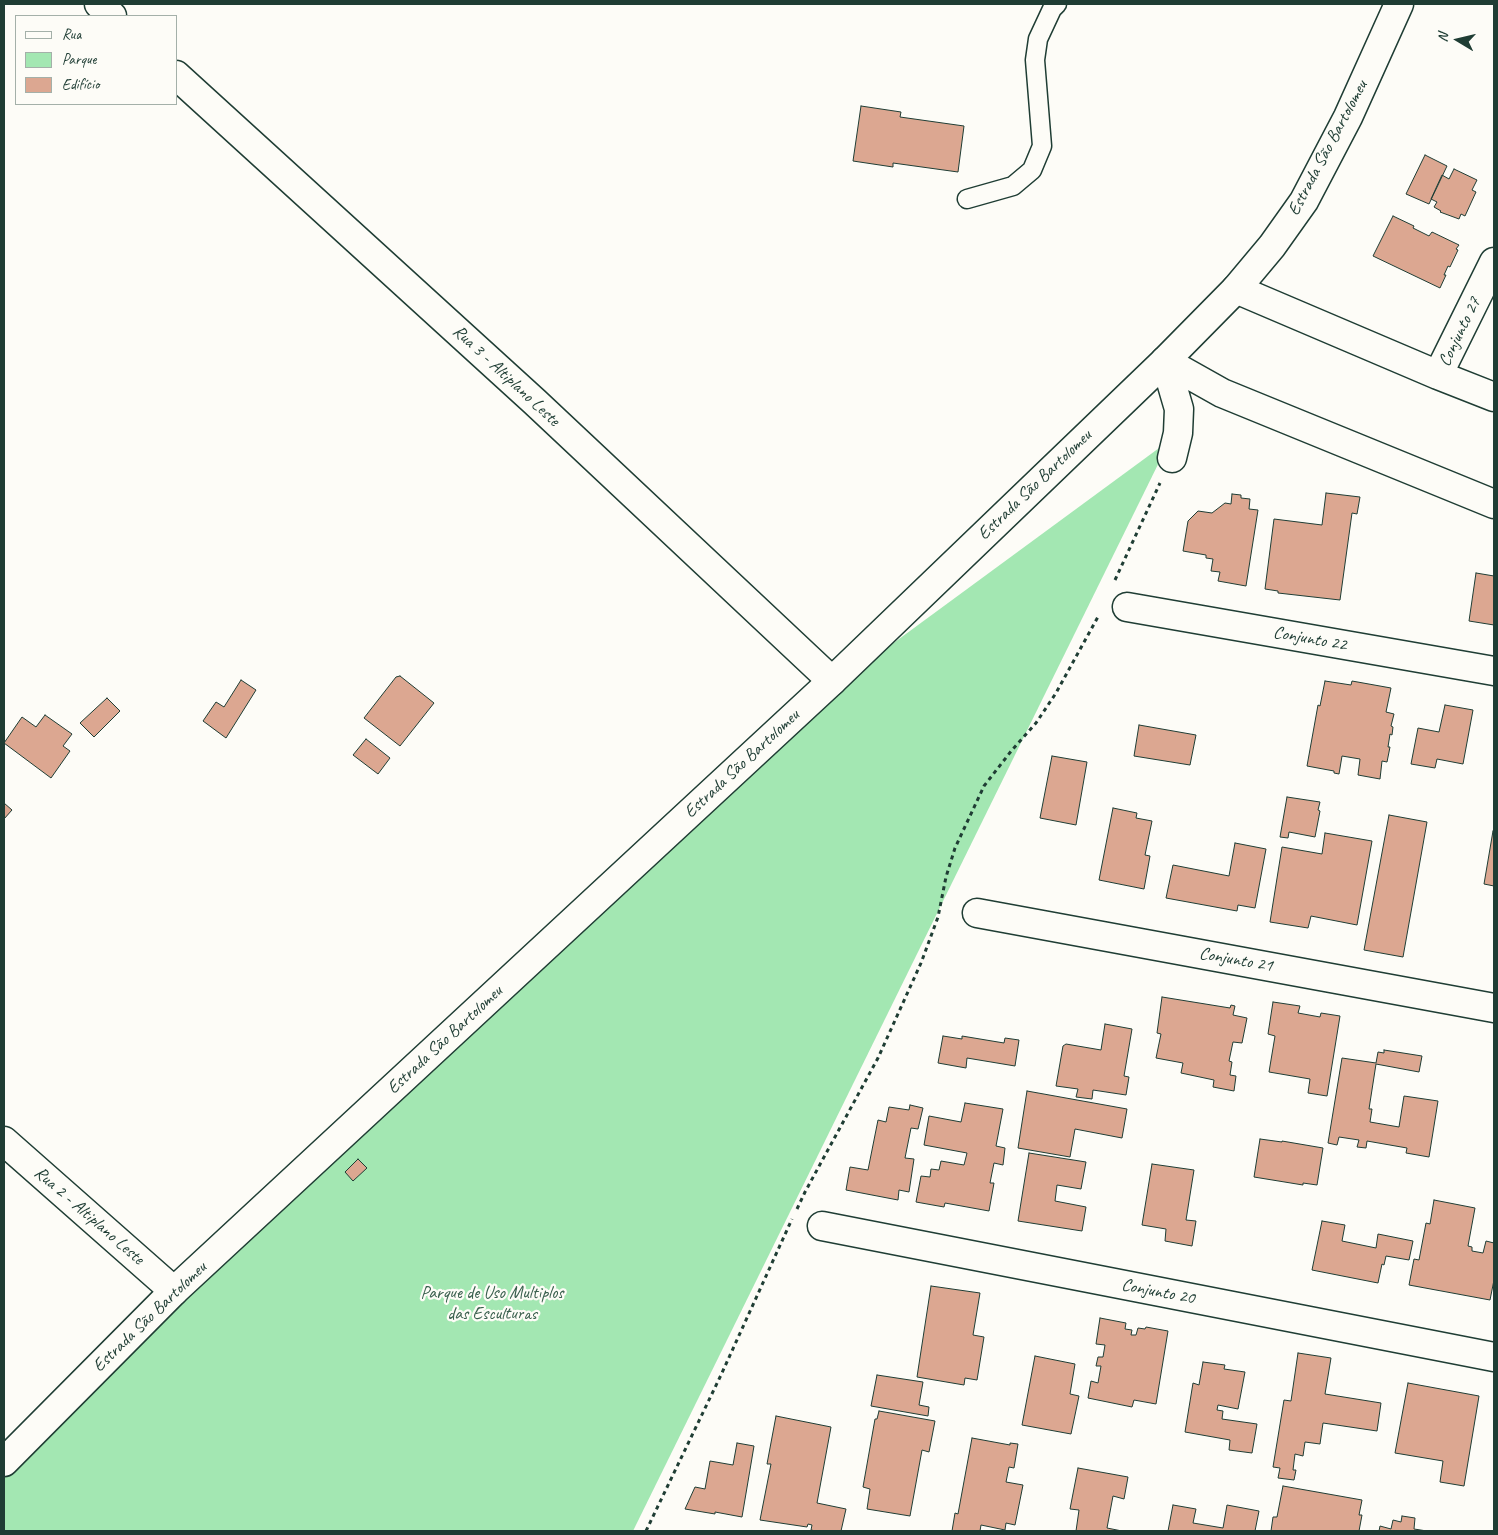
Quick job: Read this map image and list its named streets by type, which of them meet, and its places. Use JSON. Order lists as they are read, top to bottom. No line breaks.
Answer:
{"streets":{"street":["Estrada São Bartolomeu","Conjunto 27","Rua 3 - Altiplano Leste","Conjunto 22","Conjunto 21","Rua 2 - Altiplano Leste","Conjunto 20"]},"crossings":[["Estrada São Bartolomeu","Rua 3 - Altiplano Leste"],["Estrada São Bartolomeu","Rua 2 - Altiplano Leste"]],"parks":["Parque de Uso Multiplos das Esculturas"],"legend":["Rua","Parque","Edifício"],"north":"left"}
